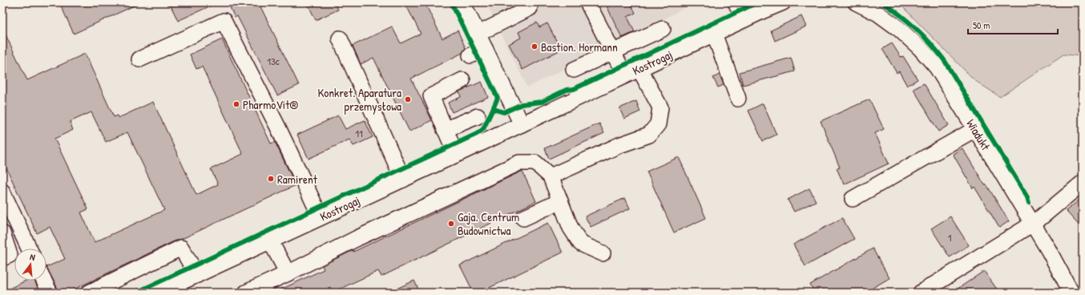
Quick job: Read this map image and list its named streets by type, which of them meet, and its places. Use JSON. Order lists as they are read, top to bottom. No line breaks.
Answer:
{"streets":{"street":["Kostrogaj","Wiadukt"]},"places":["Bastion. Hormann","Konkret. Aparatura przemysłowa","PharmoVit®","Ramirent","Gaja. Centrum Budownictwa"],"house_numbers":["13c","11","1"],"scale_bar":"50 m","north":"top"}
